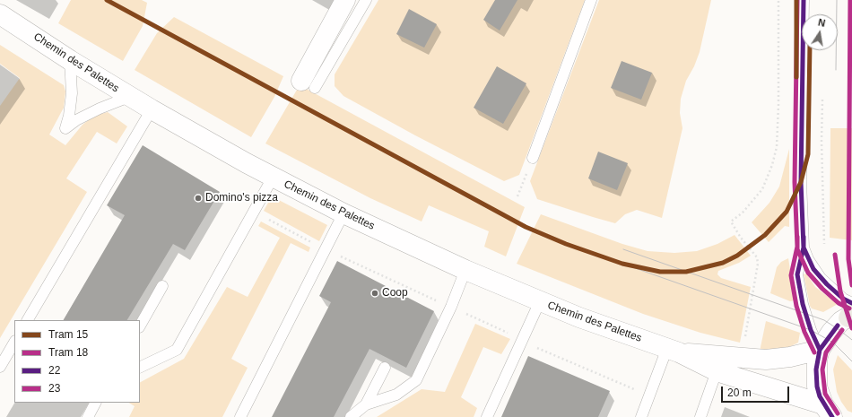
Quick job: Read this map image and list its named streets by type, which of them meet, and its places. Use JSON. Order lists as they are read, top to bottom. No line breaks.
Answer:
{"streets":{"street":["Chemin des Palettes"]},"places":["Domino's pizza","Coop"],"lines":["tram line 15","tram line 18","transit line 22","transit line 23"],"legend":["Tram 15","Tram 18","22","23"],"scale_bar":"20 m","north":"top"}
